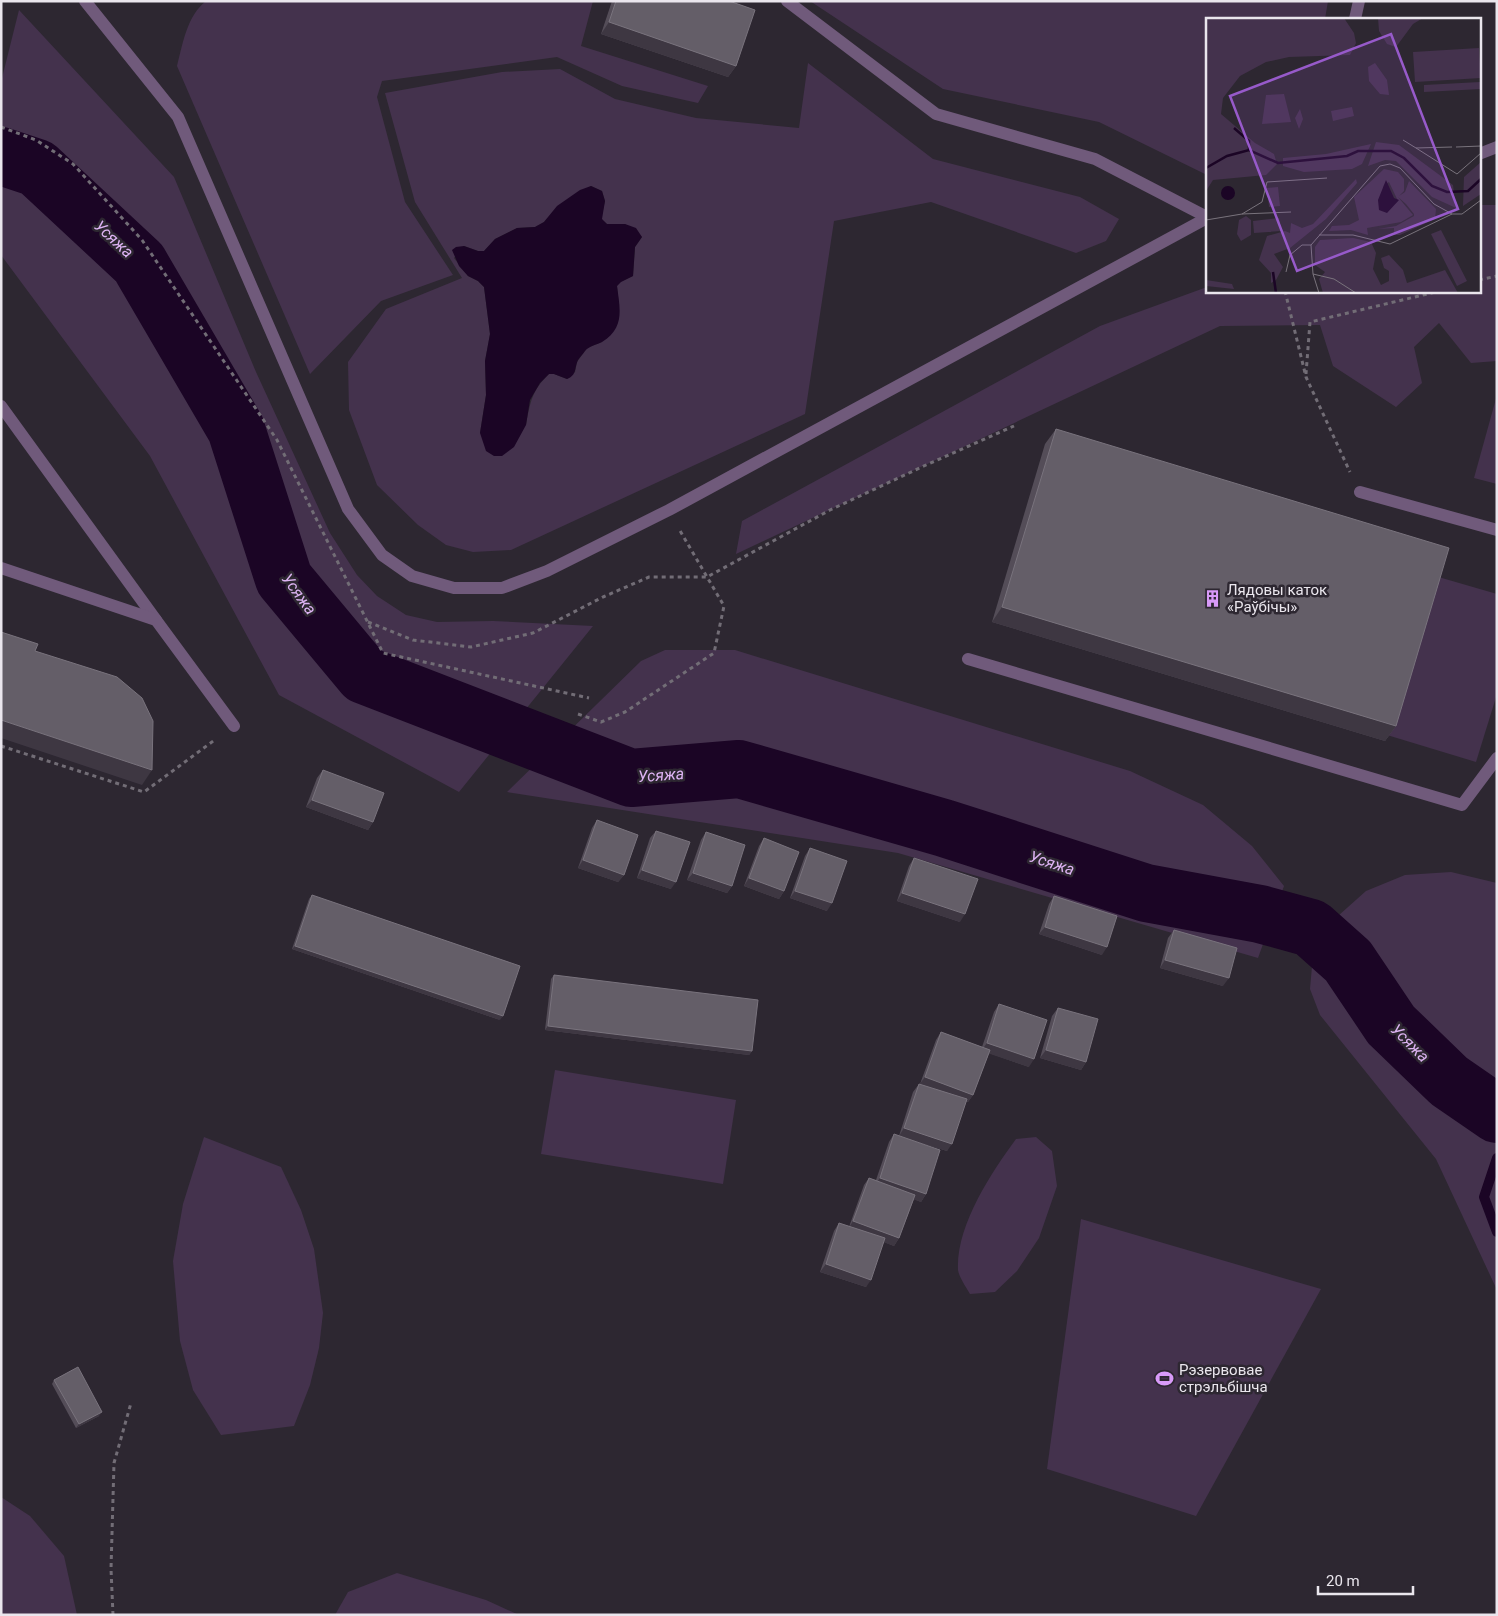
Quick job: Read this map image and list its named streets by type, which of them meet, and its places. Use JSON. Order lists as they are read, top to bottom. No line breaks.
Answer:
{"water":["Усяжа"],"places":{"building":["Лядовы каток «Раўбічы»"],"sports":["Рэзервовае стрэльбішча"]},"scale_bar":"20 m"}
